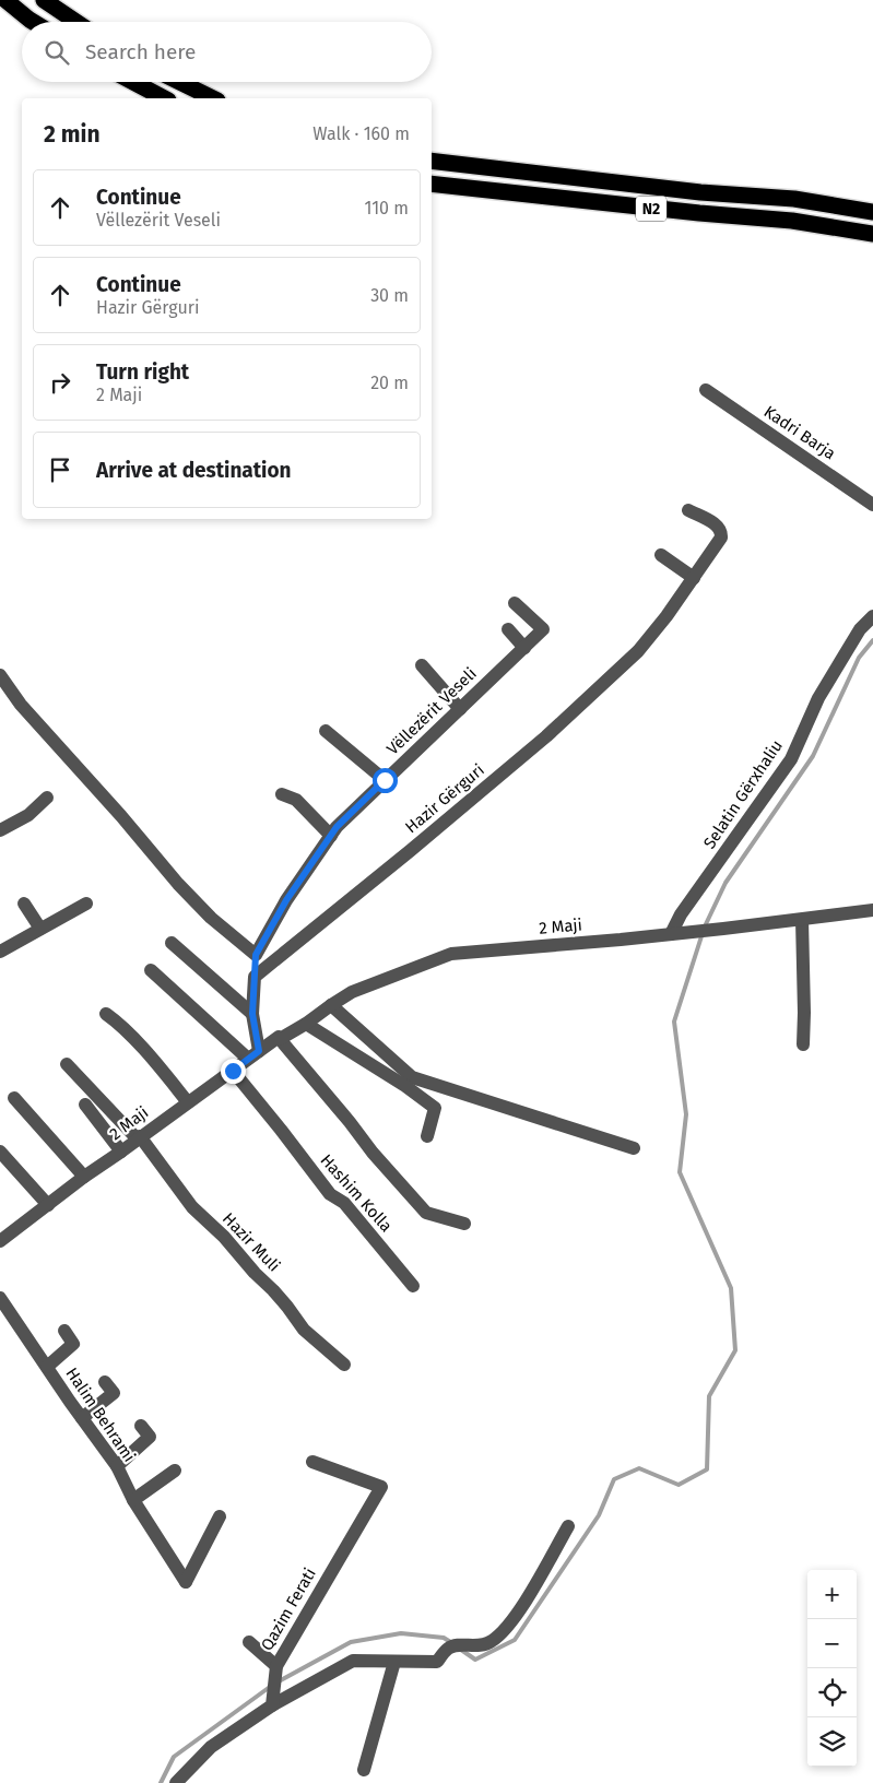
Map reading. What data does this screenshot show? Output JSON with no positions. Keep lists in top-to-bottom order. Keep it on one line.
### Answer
{"streets":{"highway":["N2"],"street":["Kadri Barja","Vëllezërit Veseli","Selatin Gërxhaliu","Hazir Gërguri","2 Maji","Hashim Kolla","Hazir Muli","Halim Behrami","Qazim Ferati"]},"crossings":[["Vëllezërit Veseli","Hazir Gërguri"],["Selatin Gërxhaliu","2 Maji"],["2 Maji","Hashim Kolla"],["2 Maji","Hazir Muli"]],"page":{"search":"Search here","heading":["2 min","Walk · 160 m"],"list":[["Continue","Vëllezërit Veseli","110 m"],["Continue","Hazir Gërguri","30 m"],["Turn right","2 Maji","20 m"],"Arrive at destination"],"map_buttons":["+","−"]}}
